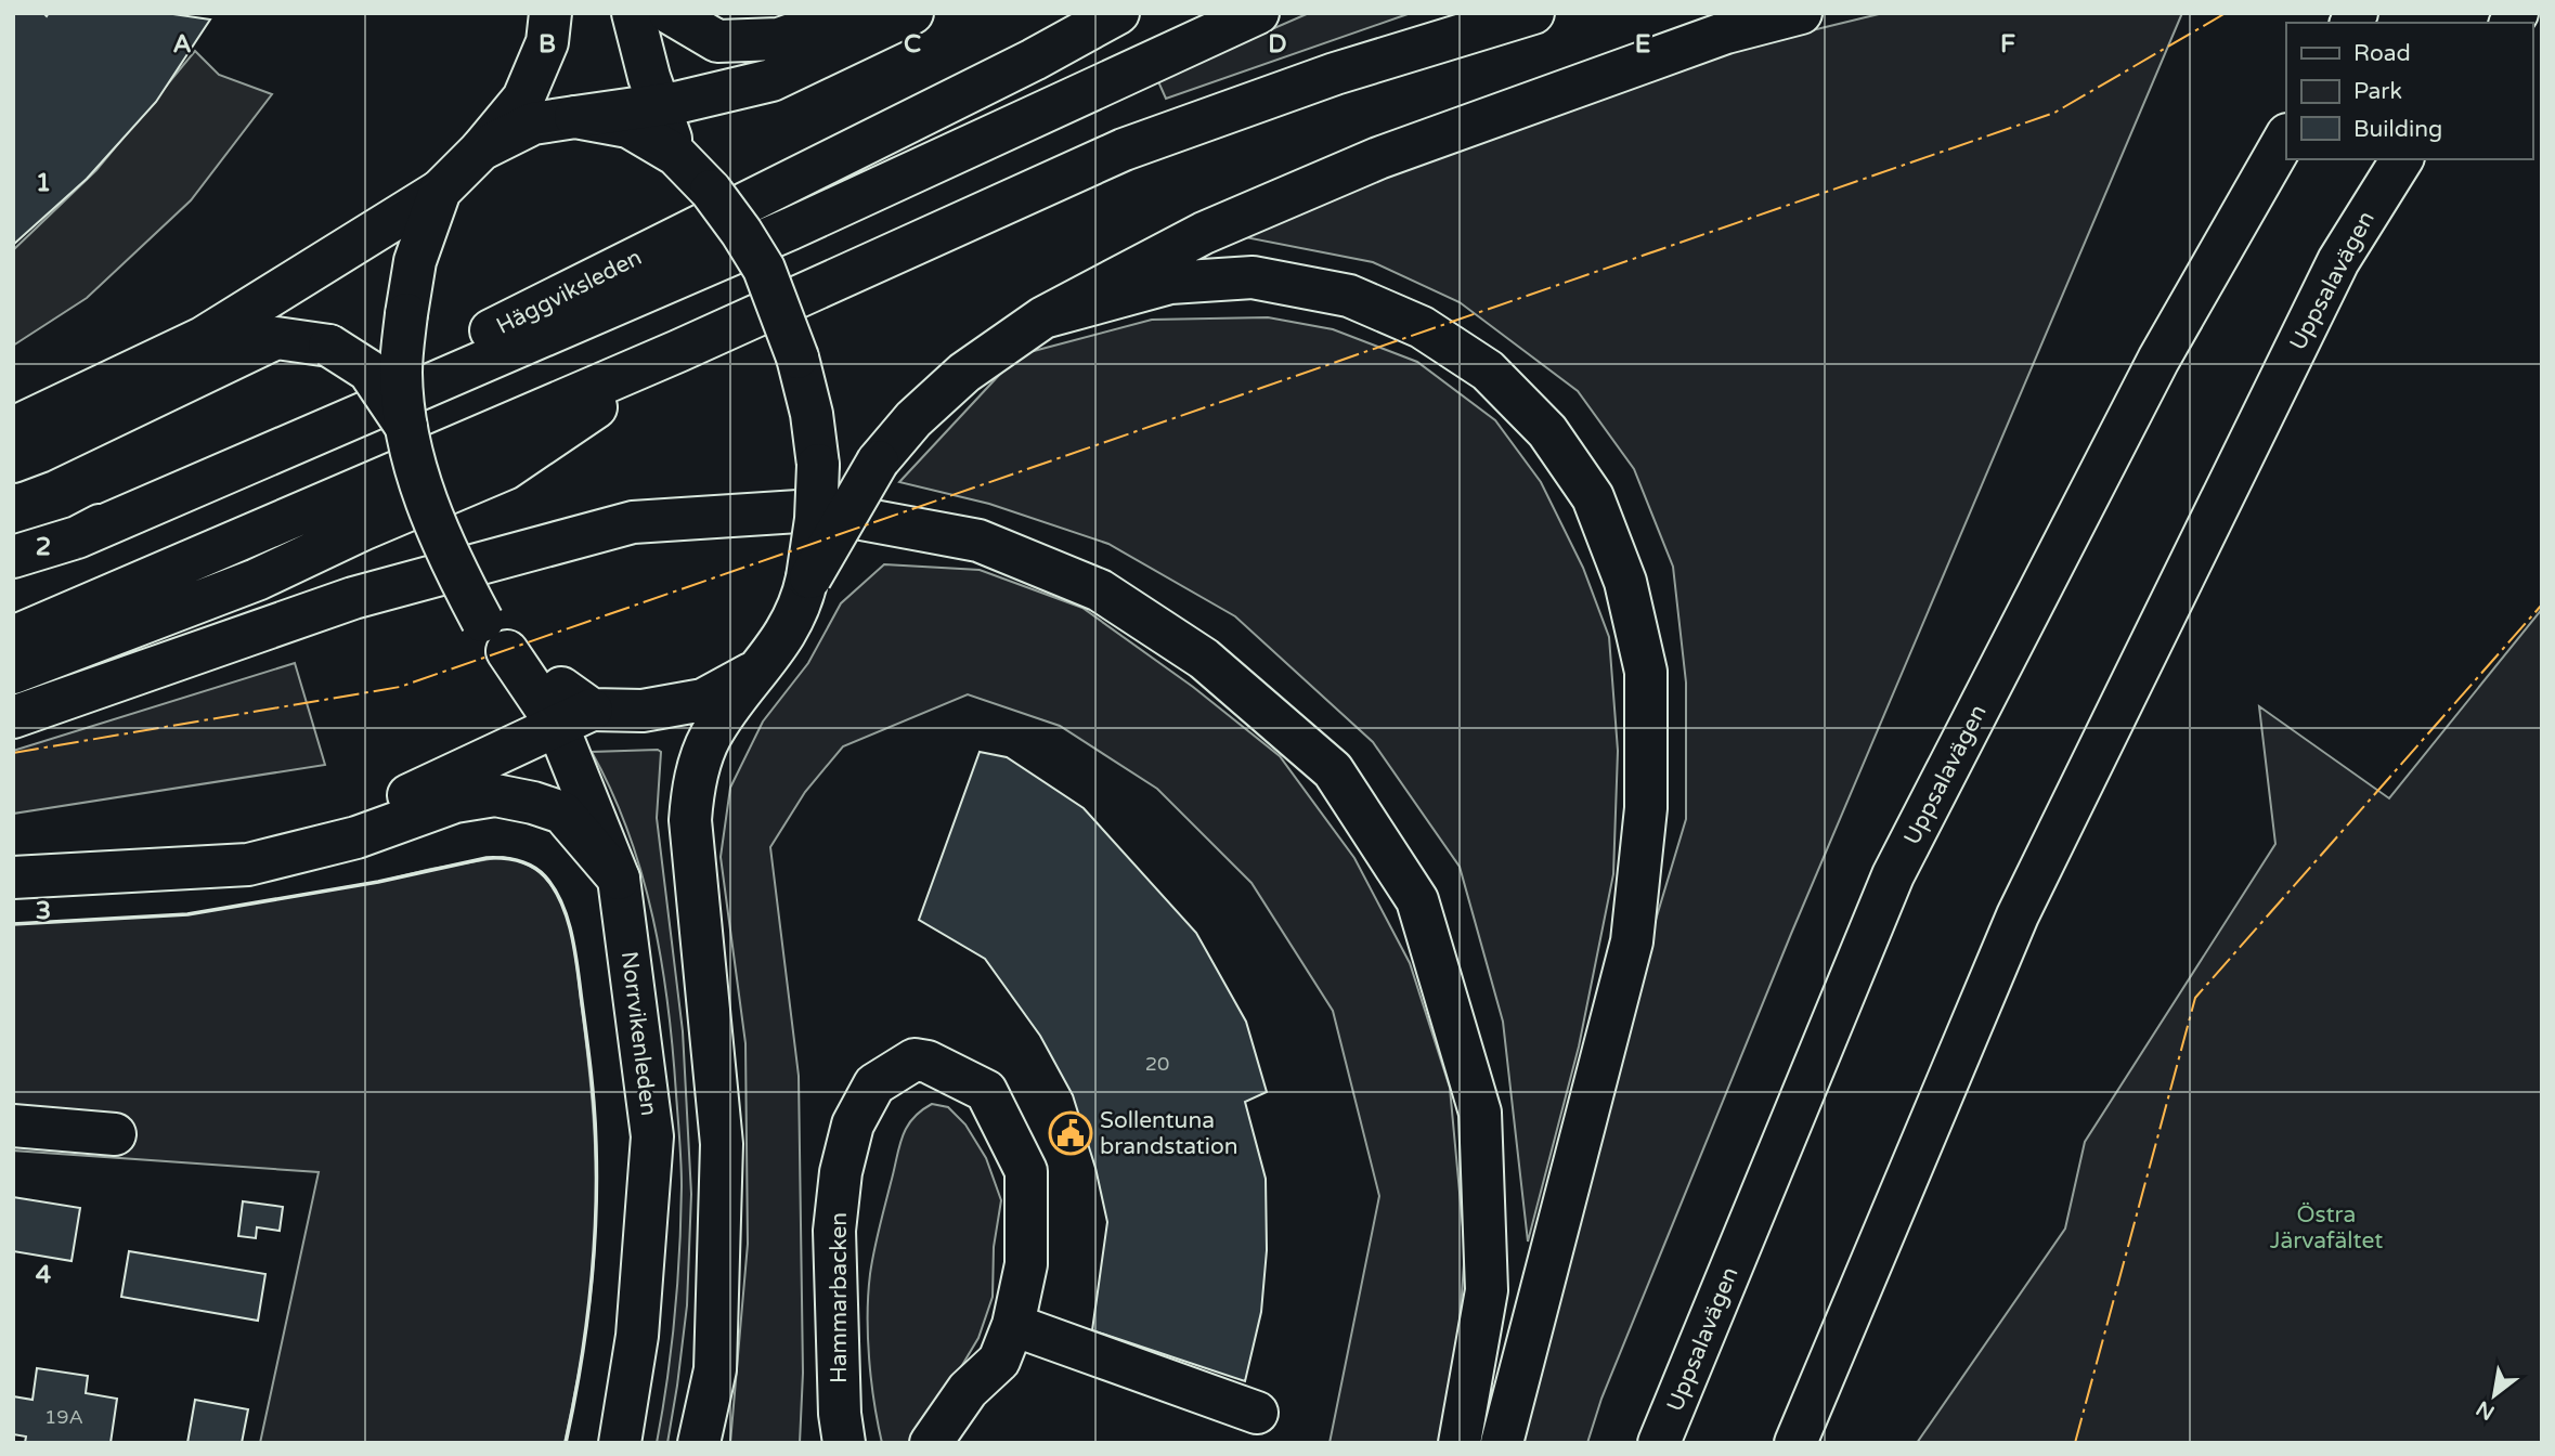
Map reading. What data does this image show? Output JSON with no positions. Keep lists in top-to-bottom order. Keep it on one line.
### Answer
{"streets":{"main road":["Uppsalavägen","Häggviksleden","Norrvikenleden","Hammarbacken"]},"parks":["Östra Järvafältet"],"places":{"public building":["Sollentuna brandstation"]},"house_numbers":["20","19A"],"legend":["Road","Park","Building"],"north":"bottom left","grid":{"columns":["A","B","C","D","E","F"],"rows":["1","2","3","4"]}}
